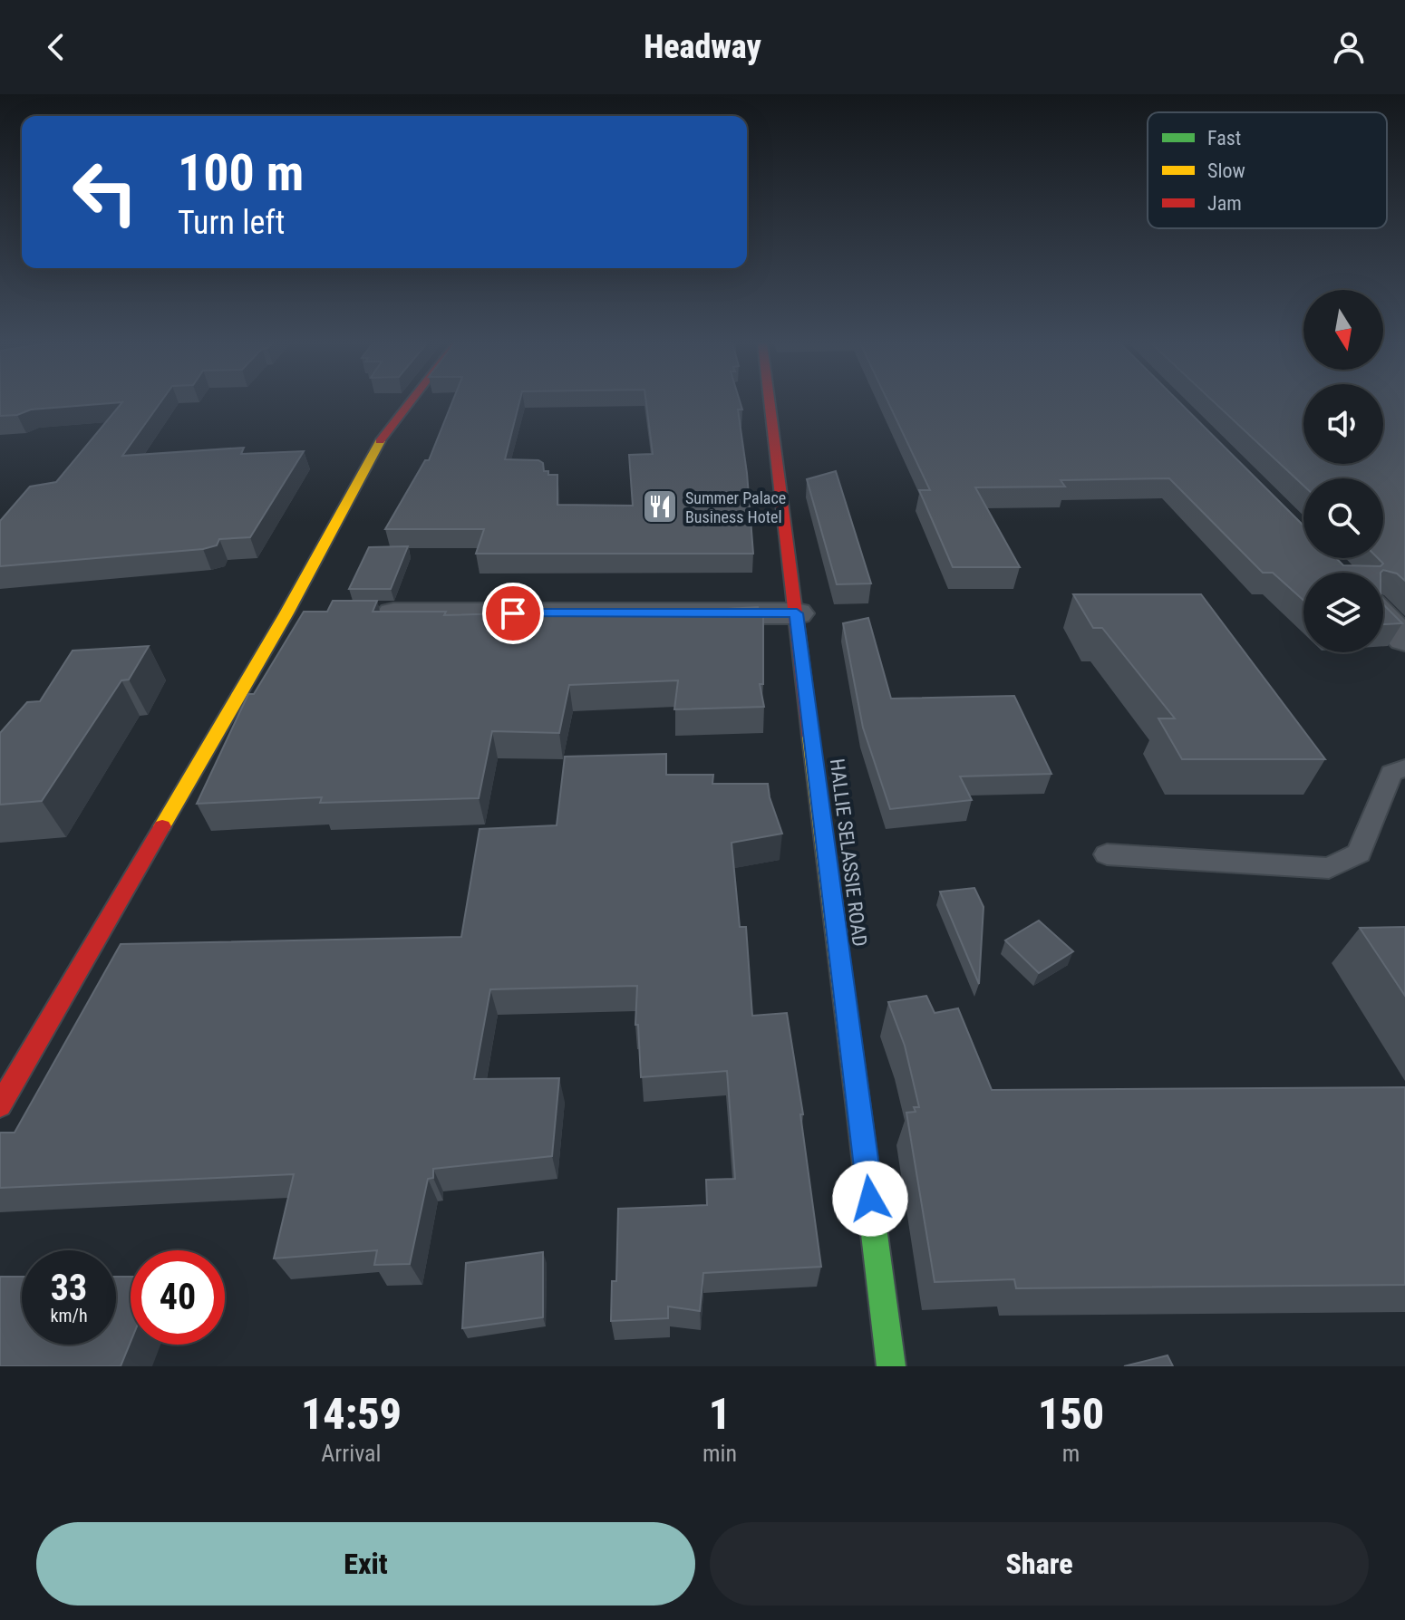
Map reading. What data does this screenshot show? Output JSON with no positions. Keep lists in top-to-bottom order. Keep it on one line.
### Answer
{"streets":{"street":["HALLIE SELASSIE ROAD"]},"places":{"restaurant":["Summer Palace Business Hotel"]},"legend":["Fast","Slow","Jam"],"north":"bottom","page":{"header":"Headway","turn":["100 m","Turn left"],"speed":"33 km/h","limit":"40","eta":["14:59","Arrival","1","min","150","m"],"buttons":["Exit","Share"]}}
